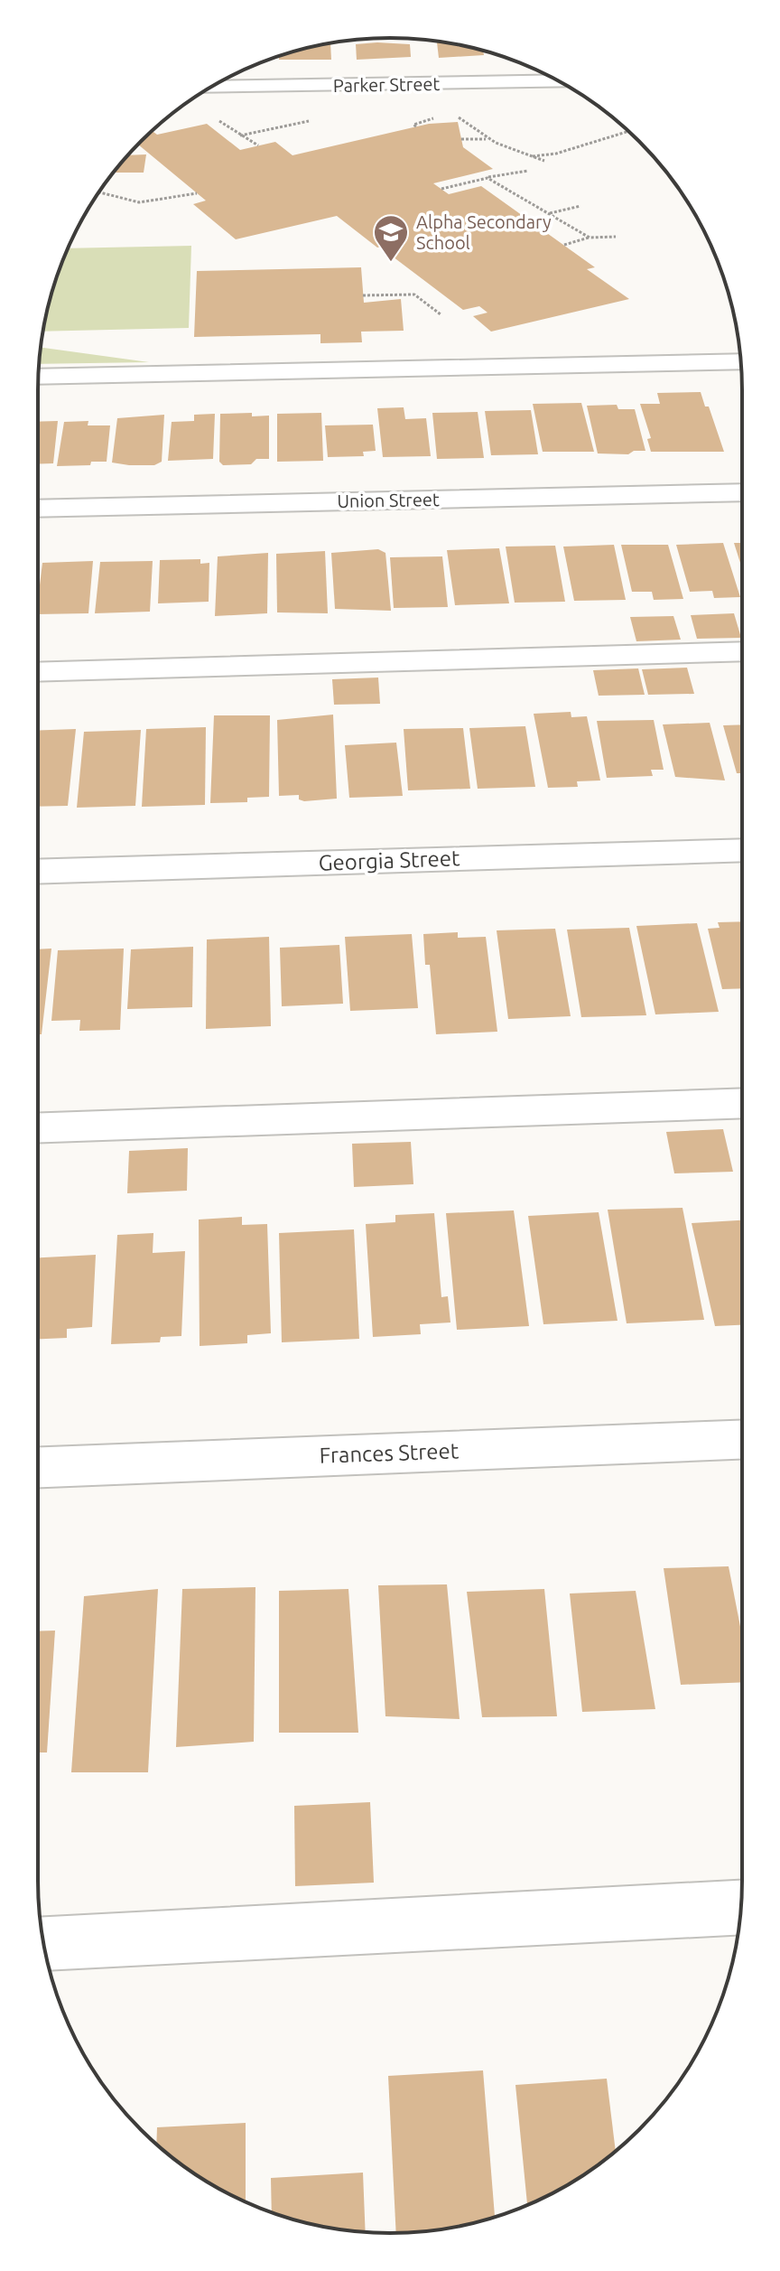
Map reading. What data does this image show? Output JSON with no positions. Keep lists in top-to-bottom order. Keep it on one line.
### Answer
{"streets":{"street":["Parker Street","Union Street","Georgia Street","Frances Street"]},"places":{"school or university":["Alpha Secondary School"]}}
